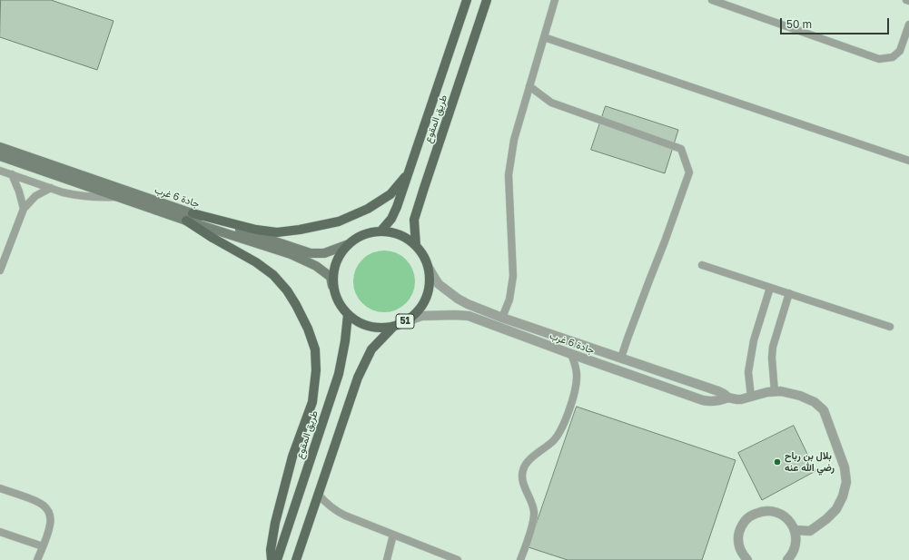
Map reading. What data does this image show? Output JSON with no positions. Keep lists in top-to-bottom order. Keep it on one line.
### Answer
{"streets":{"main road":["طريق المقوع","جادة 6 غرب","51"]},"crossings":[["طريق المقوع","جادة 6 غرب"],["طريق المقوع","51"],["جادة 6 غرب","51"]],"places":["بلال بن رباح رضي الله عنه"],"scale_bar":"50 m"}
